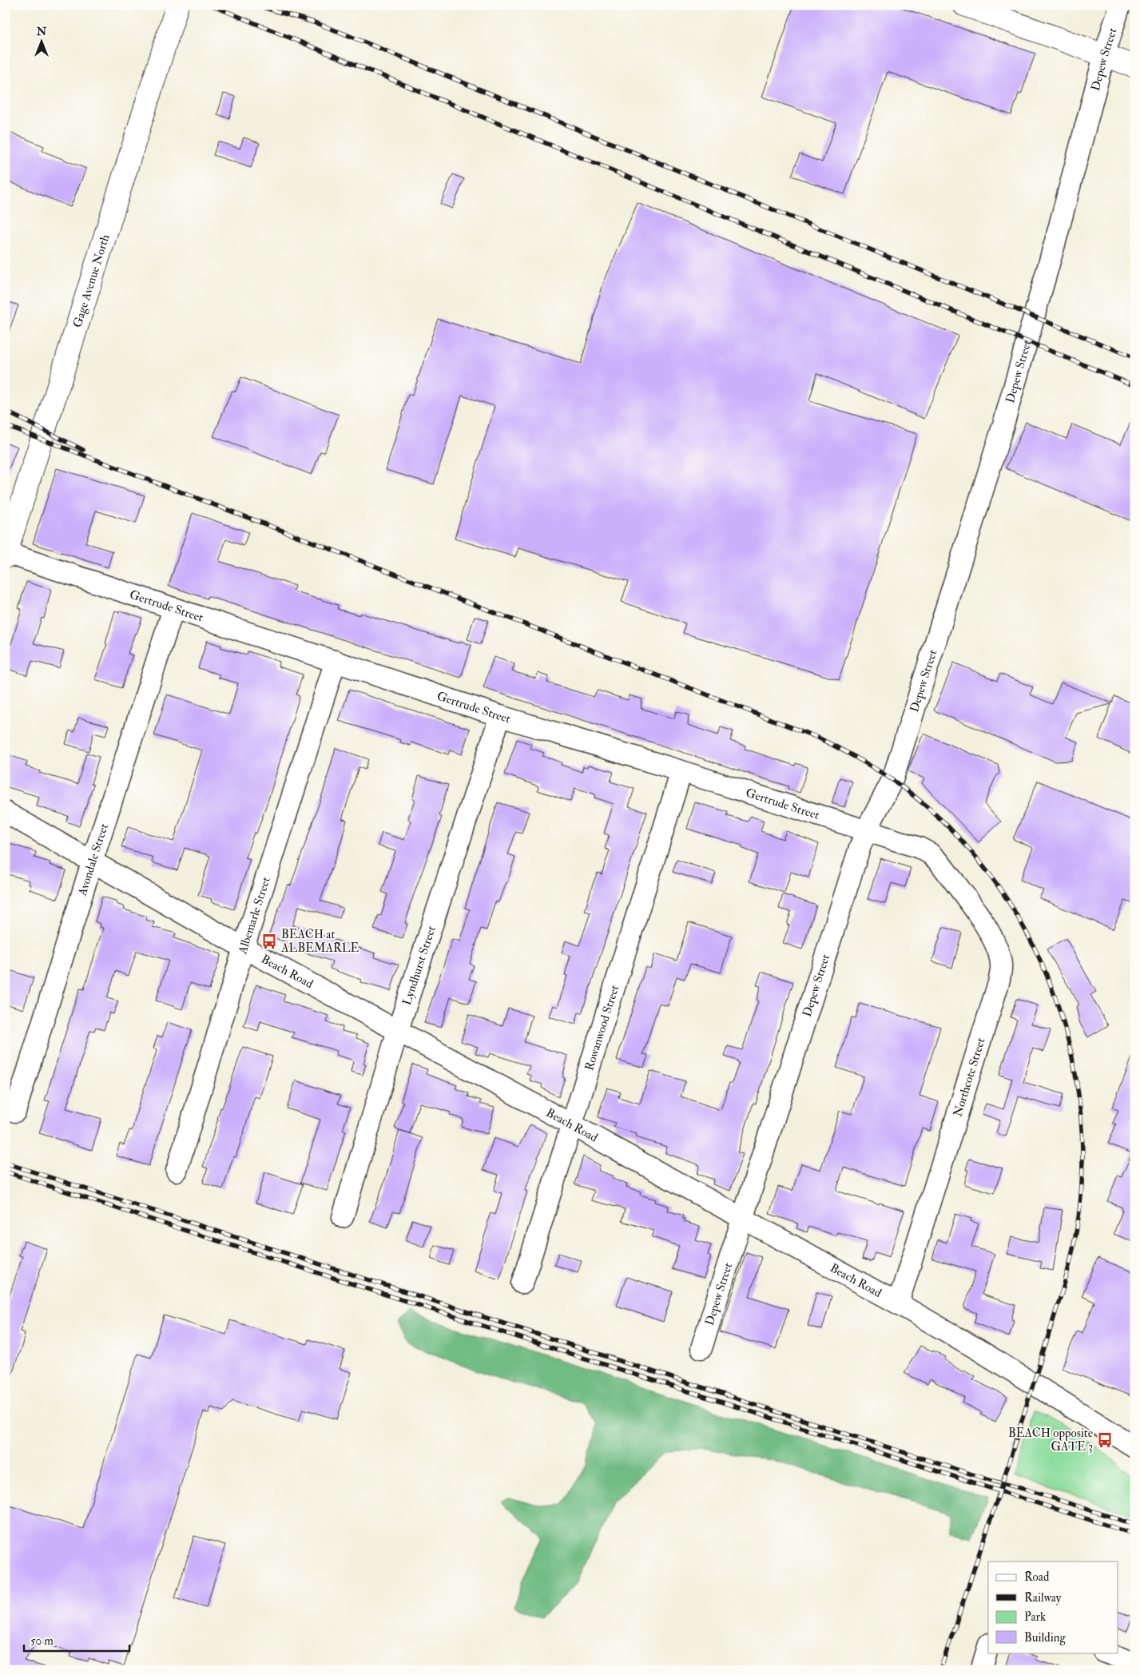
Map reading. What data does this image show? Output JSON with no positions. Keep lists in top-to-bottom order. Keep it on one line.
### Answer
{"streets":{"main road":["Gage Avenue North"],"street":["Depew Street","Gertrude Street","Avondale Street","Albemarle Street","Lyndhurst Street","Beach Road","Rowanwood Street","Northcote Street"]},"crossings":[["Depew Street","Gertrude Street"],["Depew Street","Beach Road"],["Gage Avenue North","Gertrude Street"],["Gertrude Street","Avondale Street"],["Gertrude Street","Albemarle Street"],["Gertrude Street","Lyndhurst Street"],["Gertrude Street","Rowanwood Street"],["Gertrude Street","Northcote Street"],["Avondale Street","Beach Road"],["Albemarle Street","Beach Road"],["Lyndhurst Street","Beach Road"],["Beach Road","Rowanwood Street"],["Beach Road","Northcote Street"]],"places":{"bus stop":["BEACH at ALBEMARLE","BEACH opposite GATE 3"]},"legend":["Road","Railway","Park","Building"],"scale_bar":"50 m","north":"top"}
